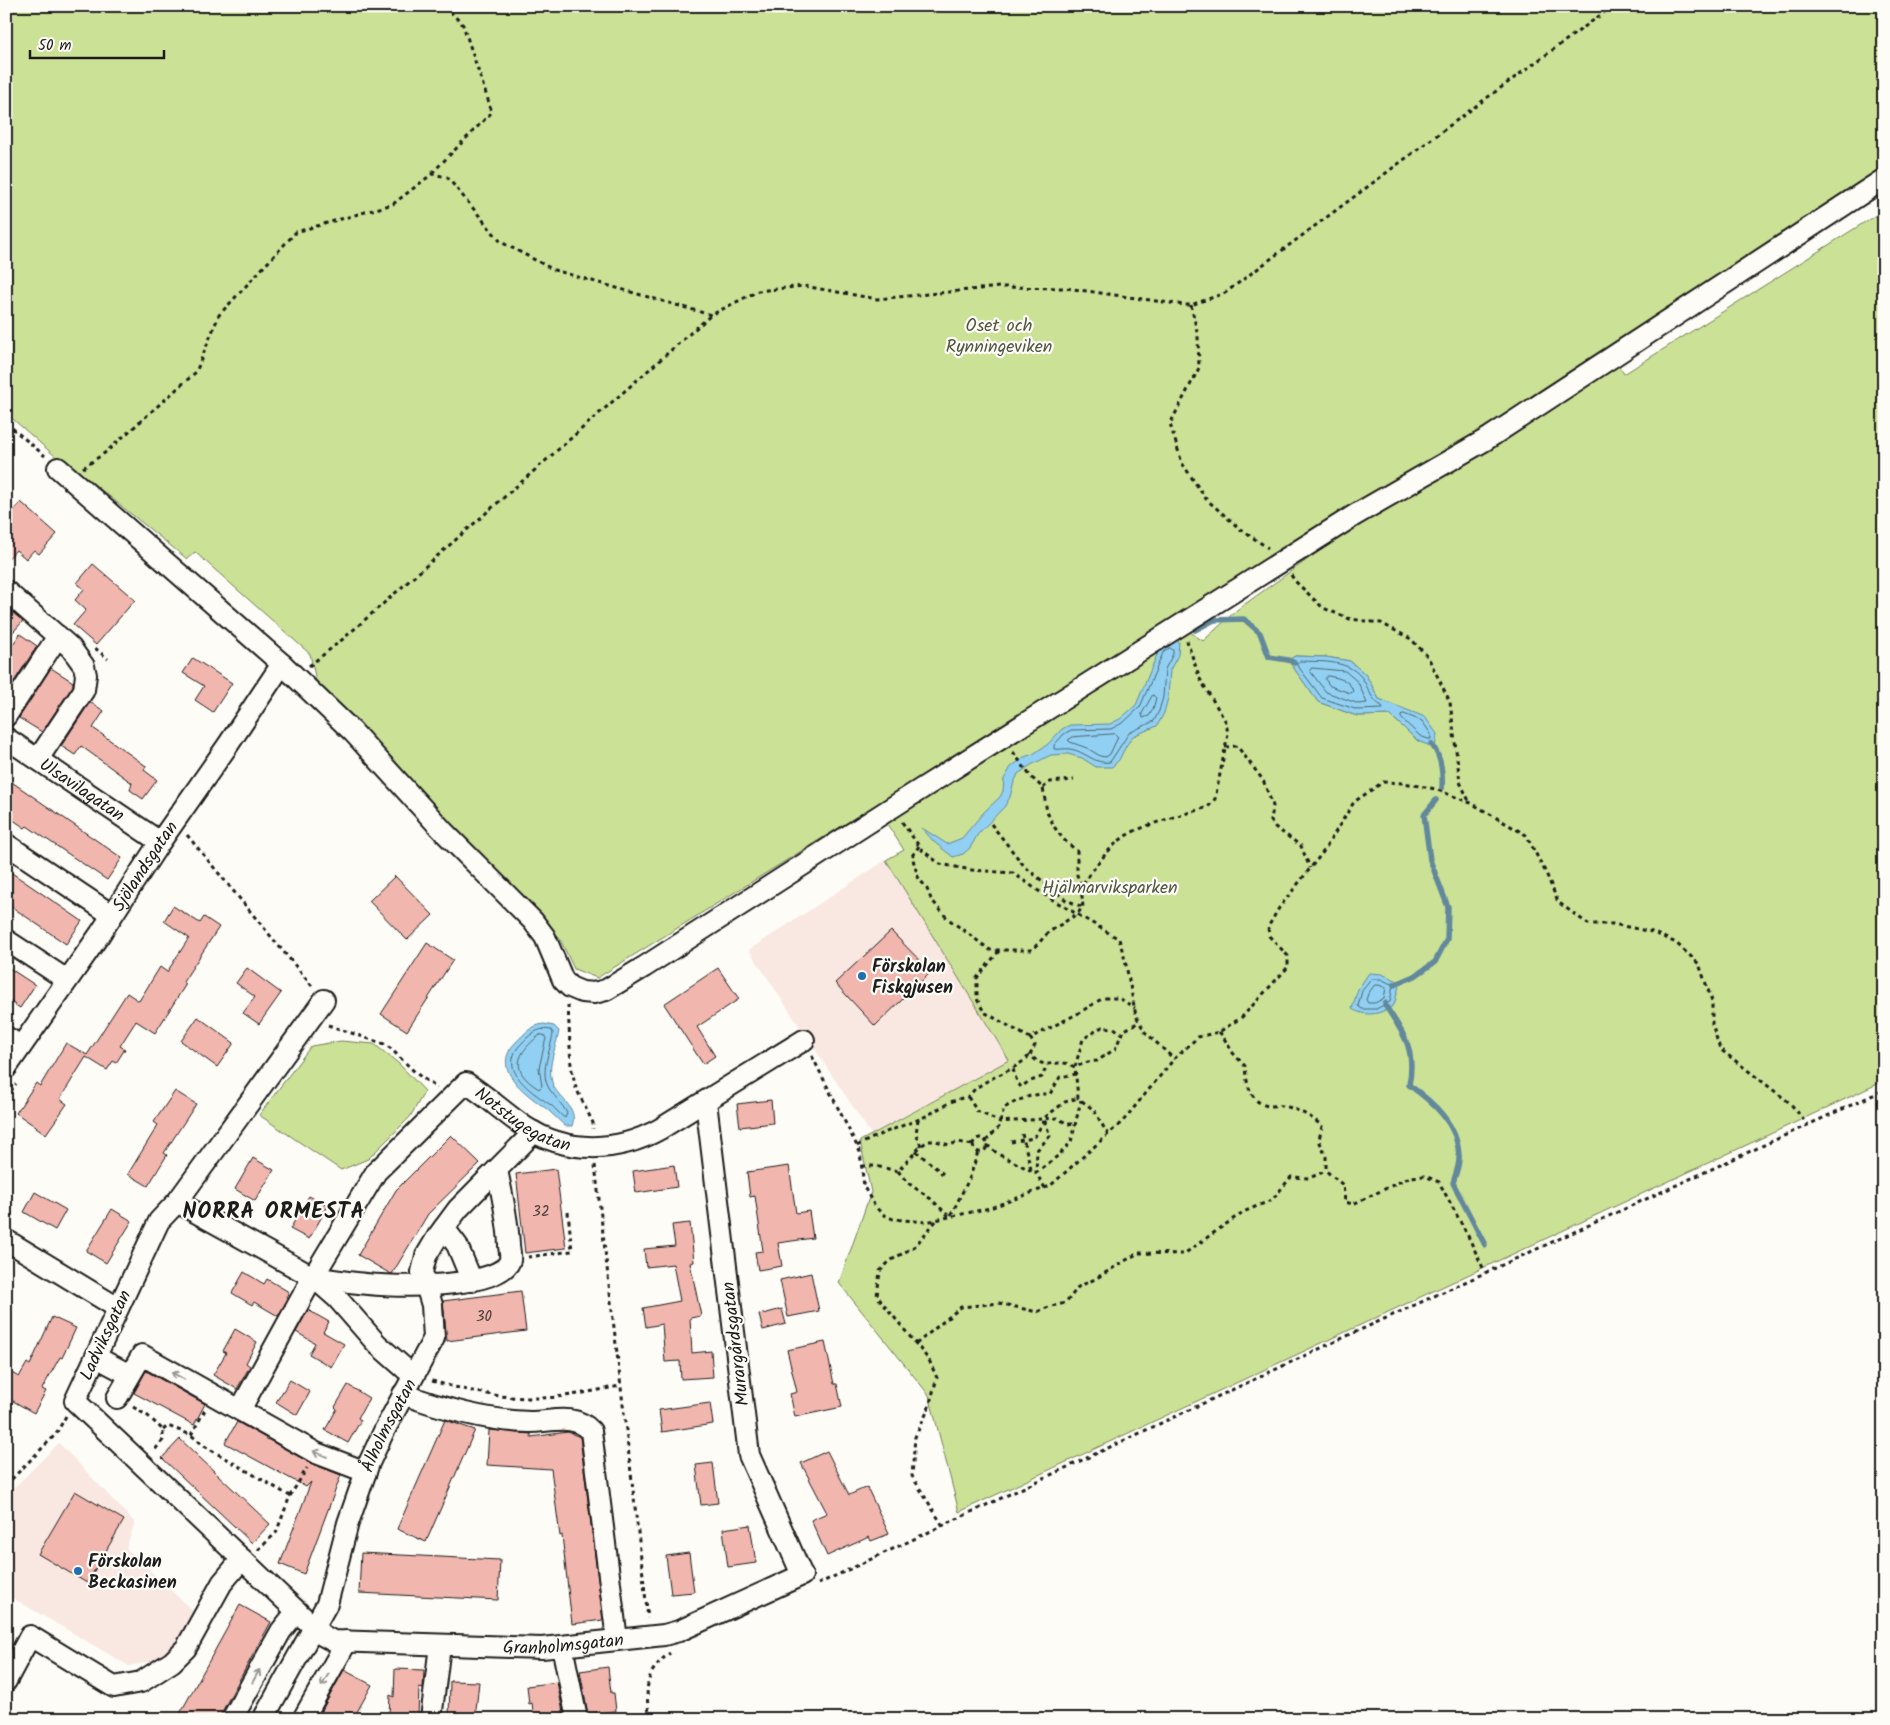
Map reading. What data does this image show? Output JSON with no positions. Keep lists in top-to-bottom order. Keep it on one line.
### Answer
{"streets":{"street":["Ulsavilagatan","Sjölandsgatan","Notstugegatan","Ladviksgatan","Murargårdsgatan","Ålholmsgatan","Granholmsgatan"]},"crossings":[["Ulsavilagatan","Sjölandsgatan"],["Notstugegatan","Murargårdsgatan"],["Notstugegatan","Ålholmsgatan"],["Ladviksgatan","Ålholmsgatan"],["Ladviksgatan","Granholmsgatan"],["Murargårdsgatan","Granholmsgatan"],["Ålholmsgatan","Granholmsgatan"]],"districts":["NORRA ORMESTA"],"parks":["Oset och Rynningeviken","Hjälmarviksparken"],"places":["Förskolan Fiskgjusen","Förskolan Beckasinen"],"house_numbers":["32","30"],"scale_bar":"50 m"}
